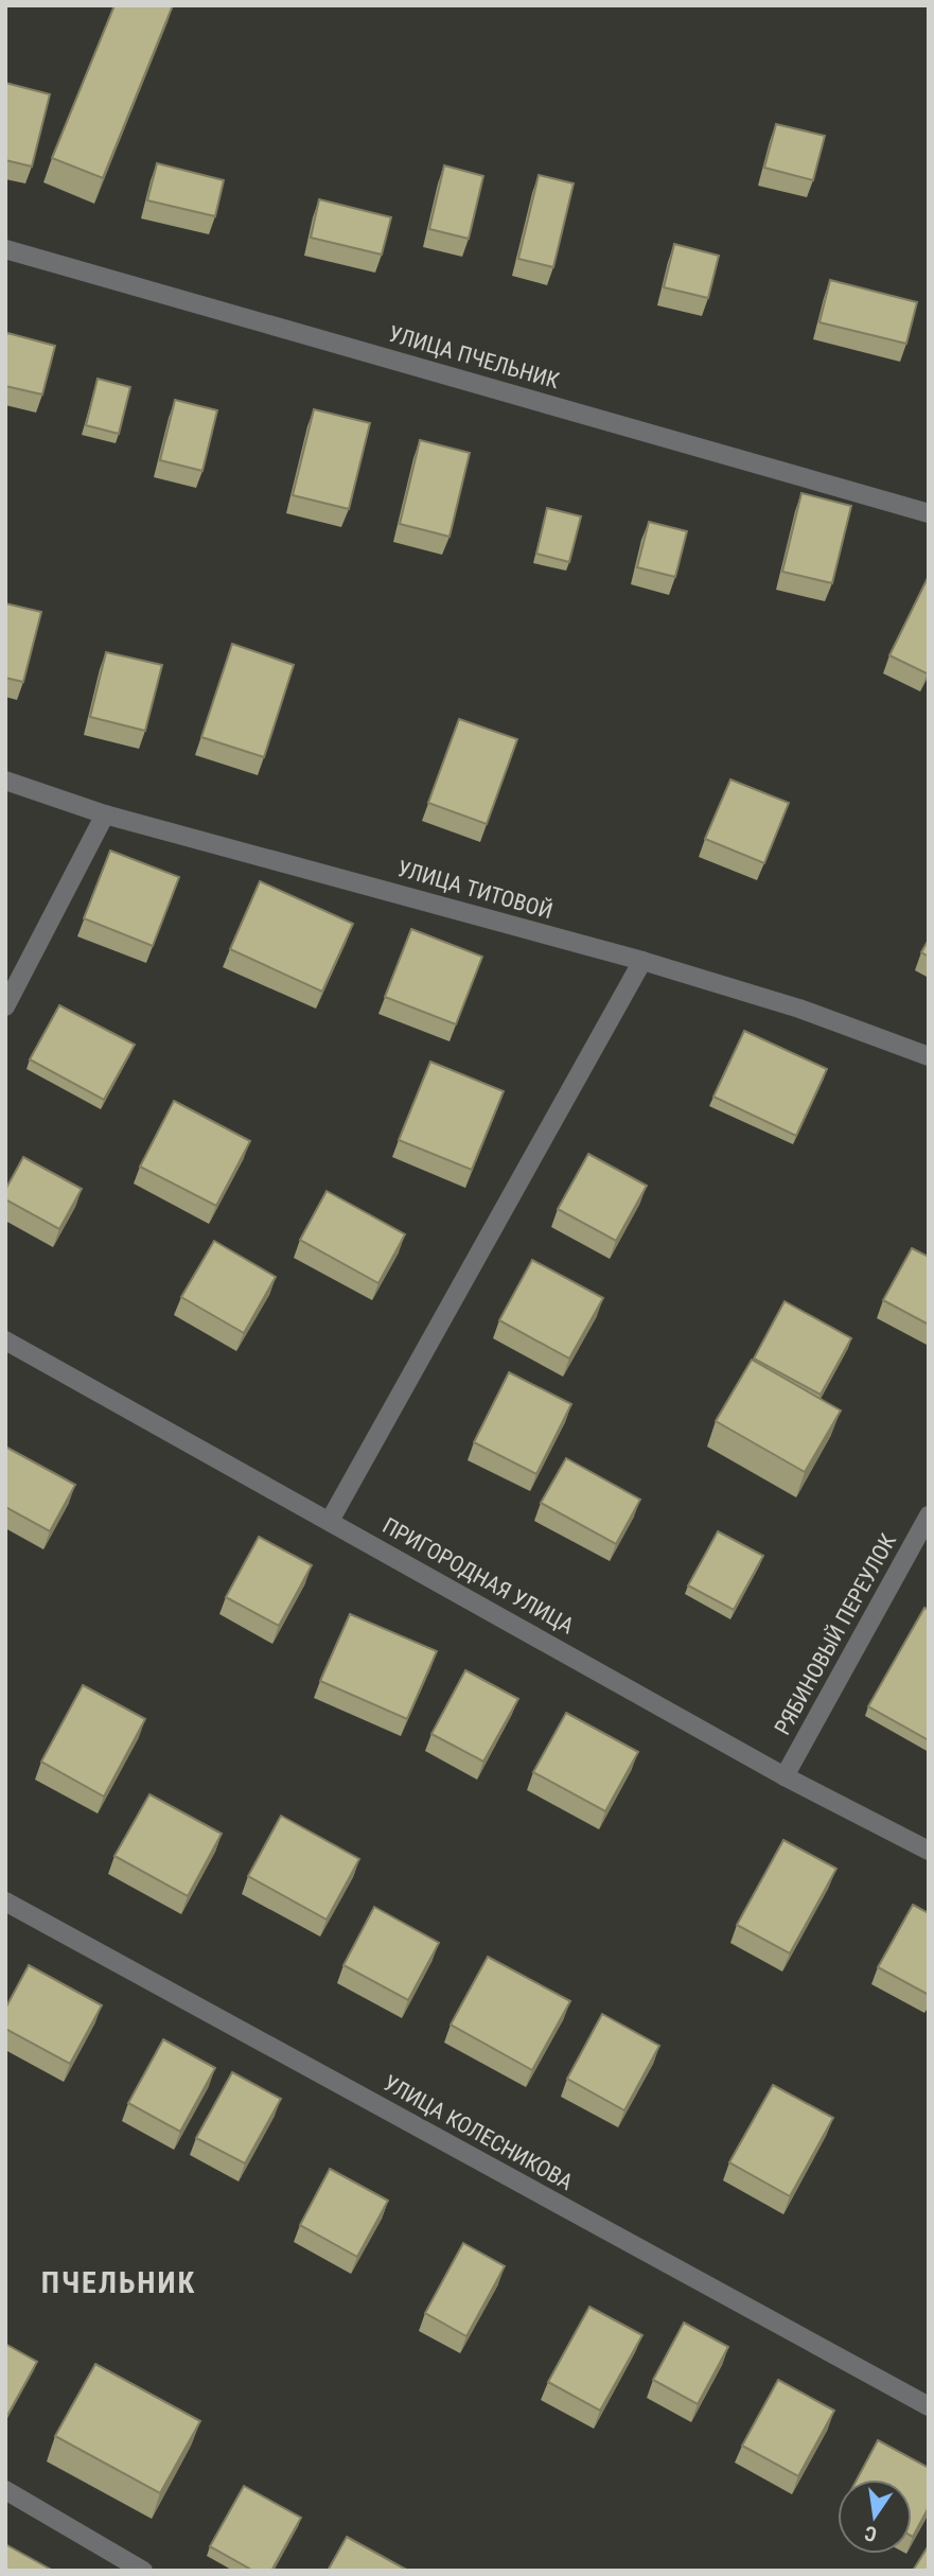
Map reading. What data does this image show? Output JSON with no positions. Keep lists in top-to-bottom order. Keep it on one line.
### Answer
{"streets":{"street":["УЛИЦА ПЧЕЛЬНИК","УЛИЦА ТИТОВОЙ","ПРИГОРОДНАЯ УЛИЦА","РЯБИНОВЫЙ ПЕРЕУЛОК","УЛИЦА КОЛЕСНИКОВА"]},"crossings":[["ПРИГОРОДНАЯ УЛИЦА","РЯБИНОВЫЙ ПЕРЕУЛОК"]],"districts":["ПЧЕЛЬНИК"],"north":"bottom"}
